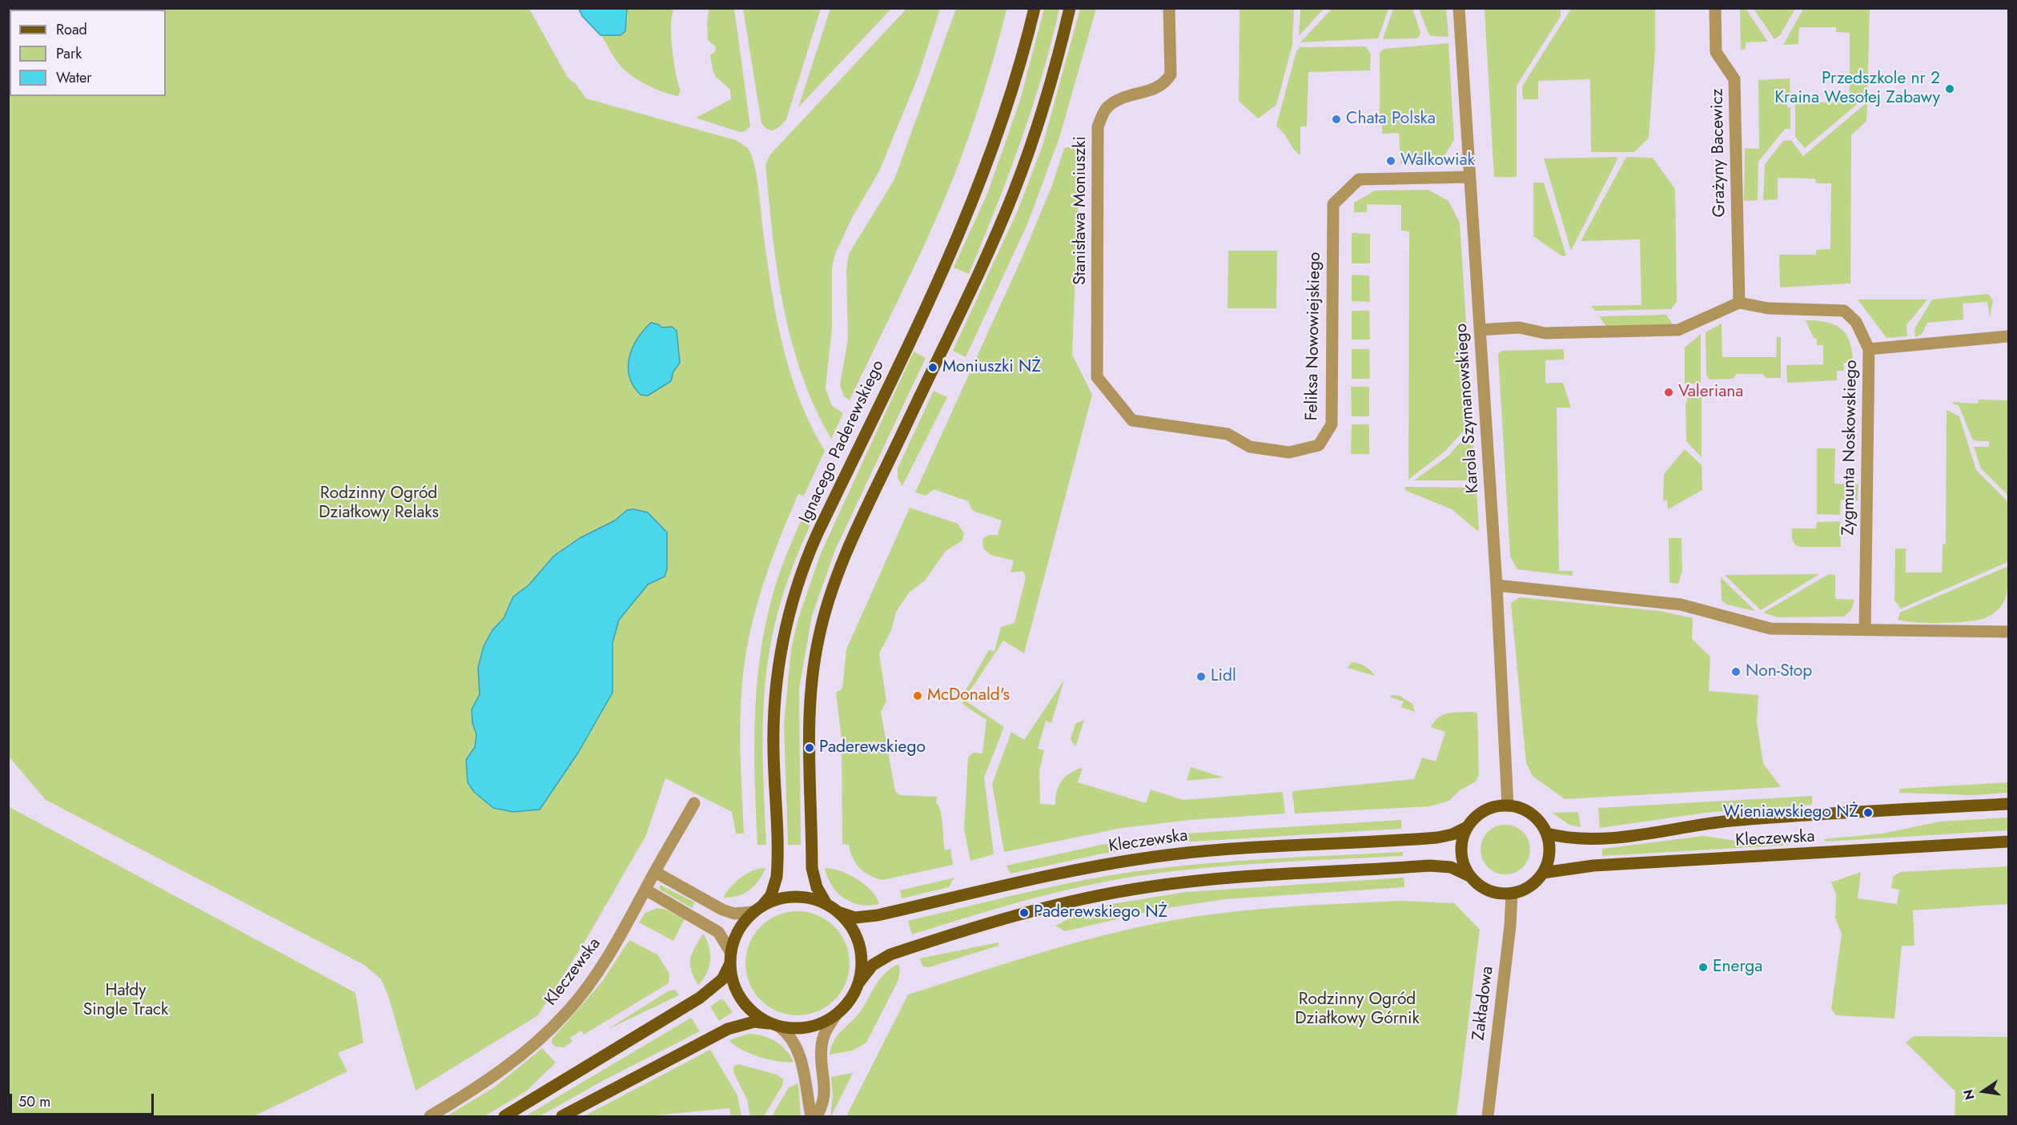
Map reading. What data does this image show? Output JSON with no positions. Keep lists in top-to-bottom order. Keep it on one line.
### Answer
{"streets":{"main road":["Ignacego Paderewskiego","Kleczewska"],"street":["Grażyny Bacewicz","Stanisława Moniuszki","Feliksa Nowowiejskiego","Karola Szymanowskiego","Zygmunta Noskowskiego","Zakładowa"]},"crossings":[["Stanisława Moniuszki","Feliksa Nowowiejskiego"],["Feliksa Nowowiejskiego","Karola Szymanowskiego"],["Karola Szymanowskiego","Kleczewska"],["Karola Szymanowskiego","Zakładowa"],["Ignacego Paderewskiego","Kleczewska"],["Kleczewska","Zakładowa"]],"parks":["Rodzinny Ogród Działkowy Relaks","Hałdy Single Track","Rodzinny Ogród Działkowy Górnik"],"places":["Przedszkole nr 2 Kraina Wesołej Zabawy","Chata Polska","Walkowiak","Moniuszki NŻ","Valeriana","Non-Stop","Lidl","McDonald's","Paderewskiego","Wieniawskiego NŻ","Paderewskiego NŻ","Energa"],"legend":["Road","Park","Water"],"scale_bar":"50 m","north":"left"}
